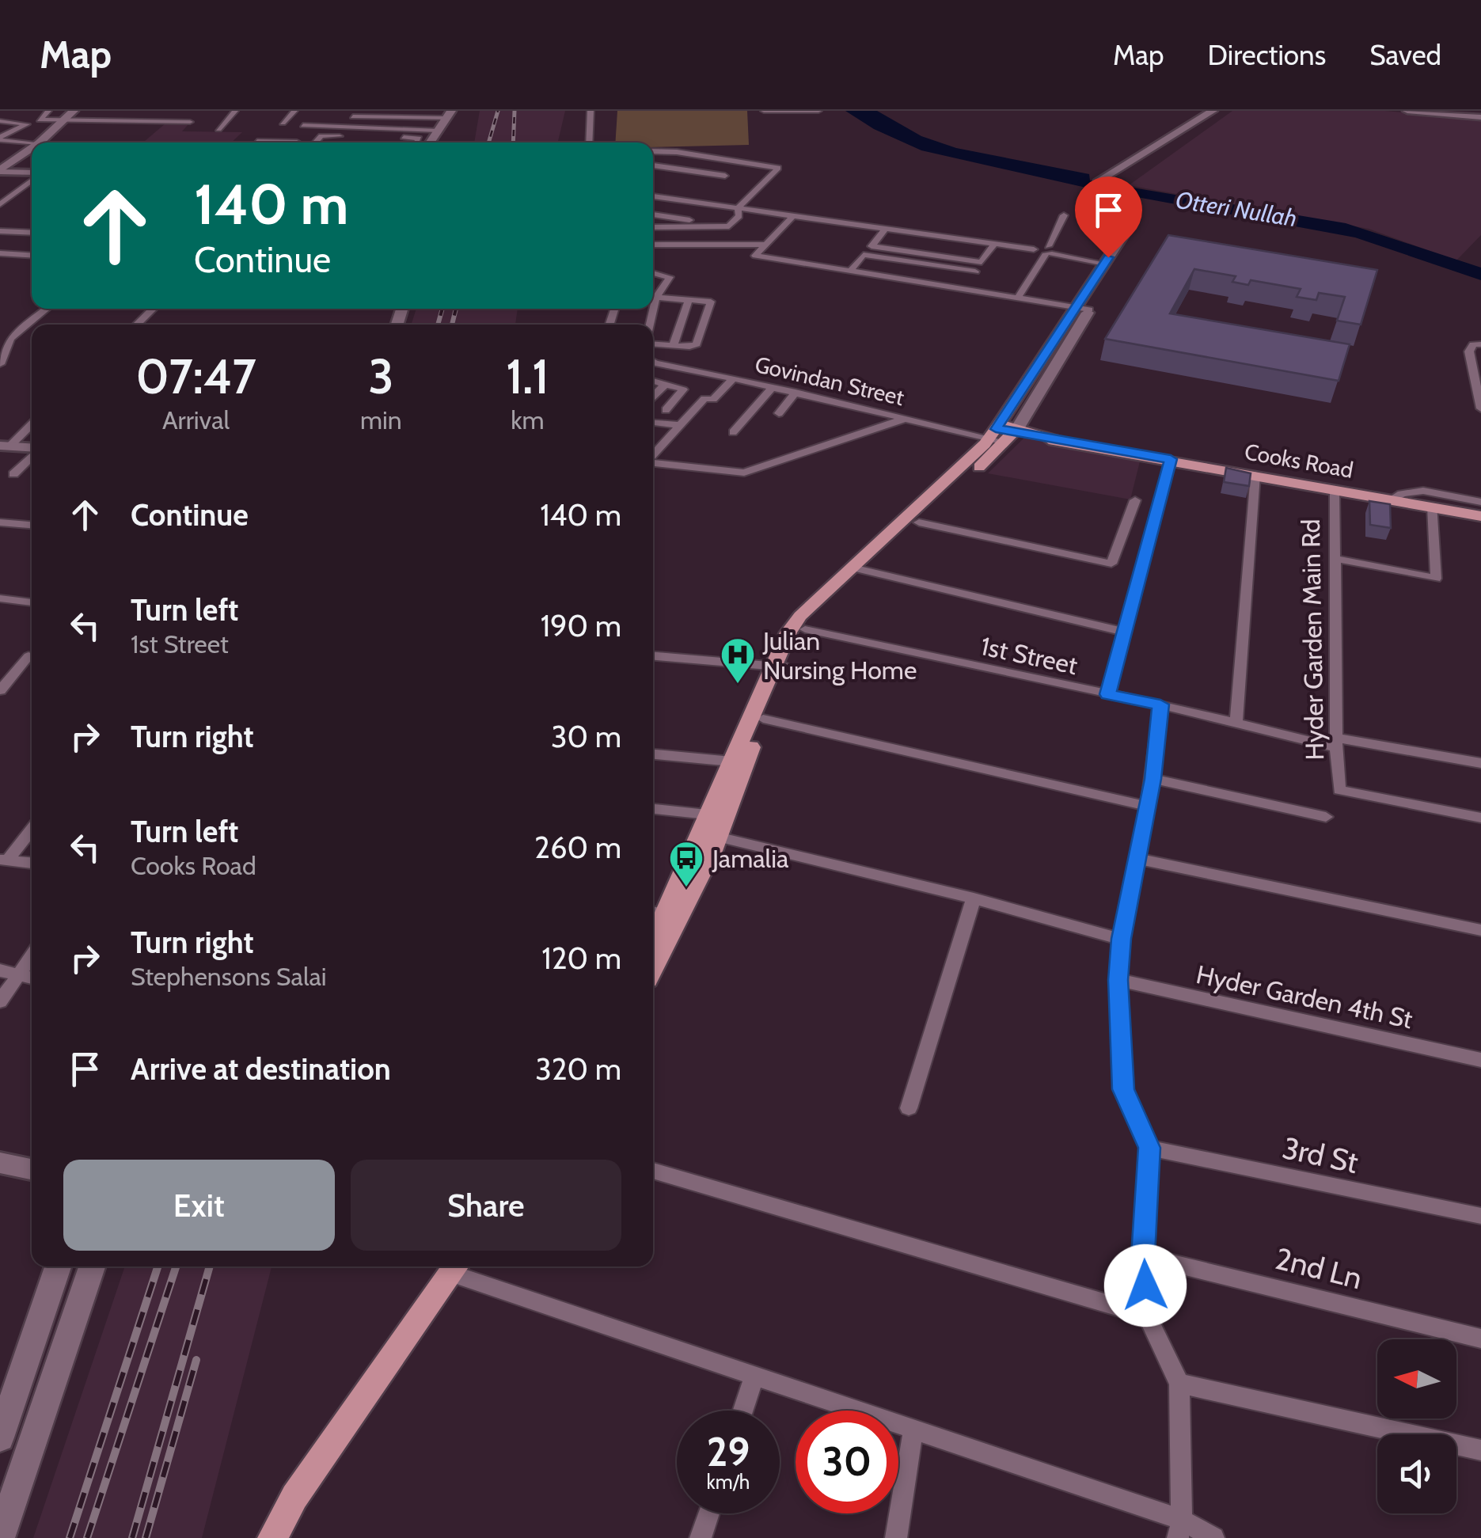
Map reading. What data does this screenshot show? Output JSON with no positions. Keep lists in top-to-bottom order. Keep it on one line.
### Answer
{"streets":{"main road":["Cooks Road"],"street":["Govindan Street","Hyder Garden Main Rd","1st Street","Hyder Garden 4th St","3rd St","2nd Ln"]},"crossings":[["Govindan Street","Cooks Road"],["Cooks Road","Hyder Garden Main Rd"],["Hyder Garden Main Rd","1st Street"]],"water":["Otteri Nullah"],"places":{"hospital":["Julian Nursing Home"],"bus stop":["Jamalia"]},"north":"left","page":{"header":"Map","nav":["Map","Directions","Saved"],"turn":["140 m","Continue"],"eta":["07:47","Arrival","3","min","1.1","km"],"list":[{"name":"Continue","value":"140 m"},{"name":"Turn left","note":"1st Street","value":"190 m"},{"name":"Turn right","value":"30 m"},{"name":"Turn left","note":"Cooks Road","value":"260 m"},{"name":"Turn right","note":"Stephensons Salai","value":"120 m"},{"name":"Arrive at destination","value":"320 m"}],"buttons":["Exit","Share"],"speed":"29 km/h","limit":"30"}}
